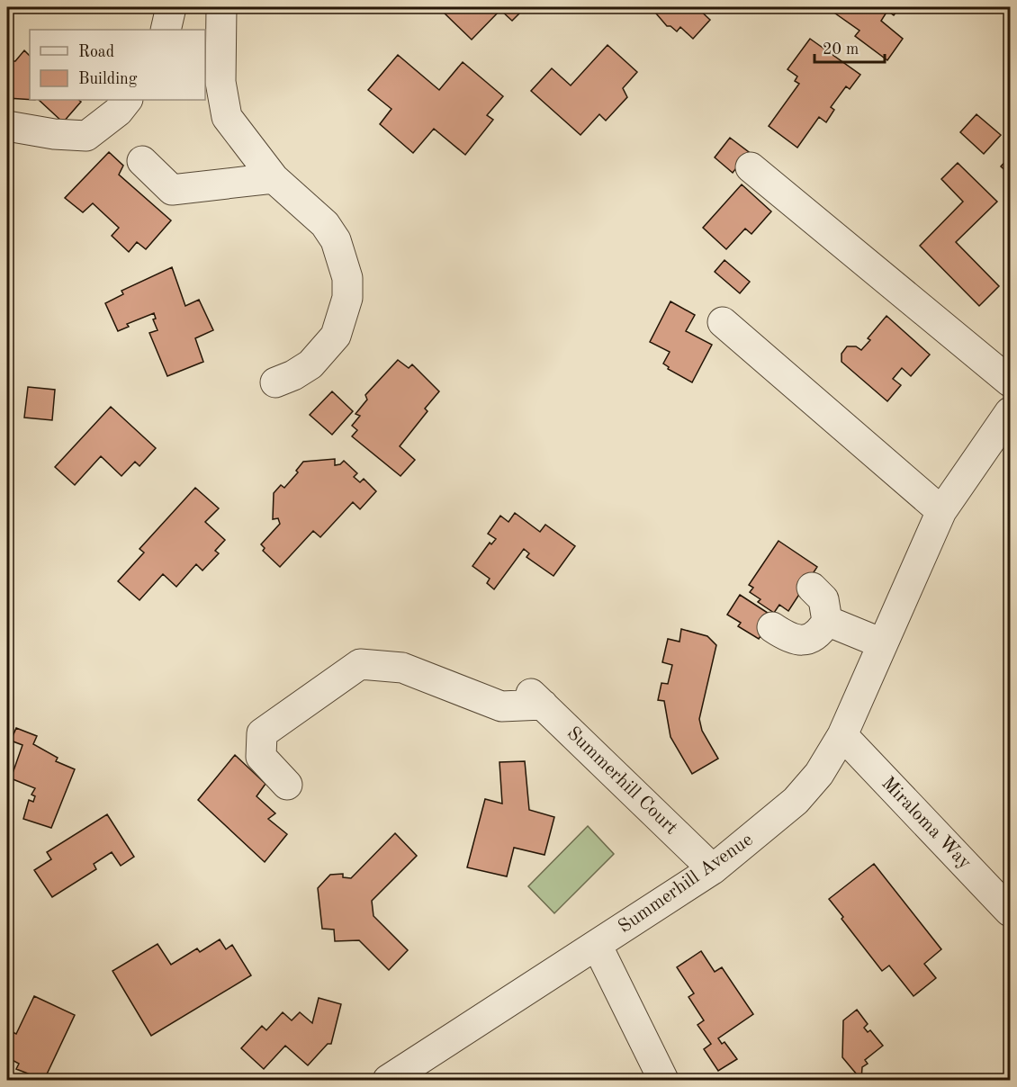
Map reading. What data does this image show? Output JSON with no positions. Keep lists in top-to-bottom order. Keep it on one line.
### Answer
{"streets":{"street":["Summerhill Court","Miraloma Way","Summerhill Avenue"]},"crossings":[["Summerhill Court","Summerhill Avenue"],["Miraloma Way","Summerhill Avenue"]],"legend":["Road","Building"],"scale_bar":"20 m"}
